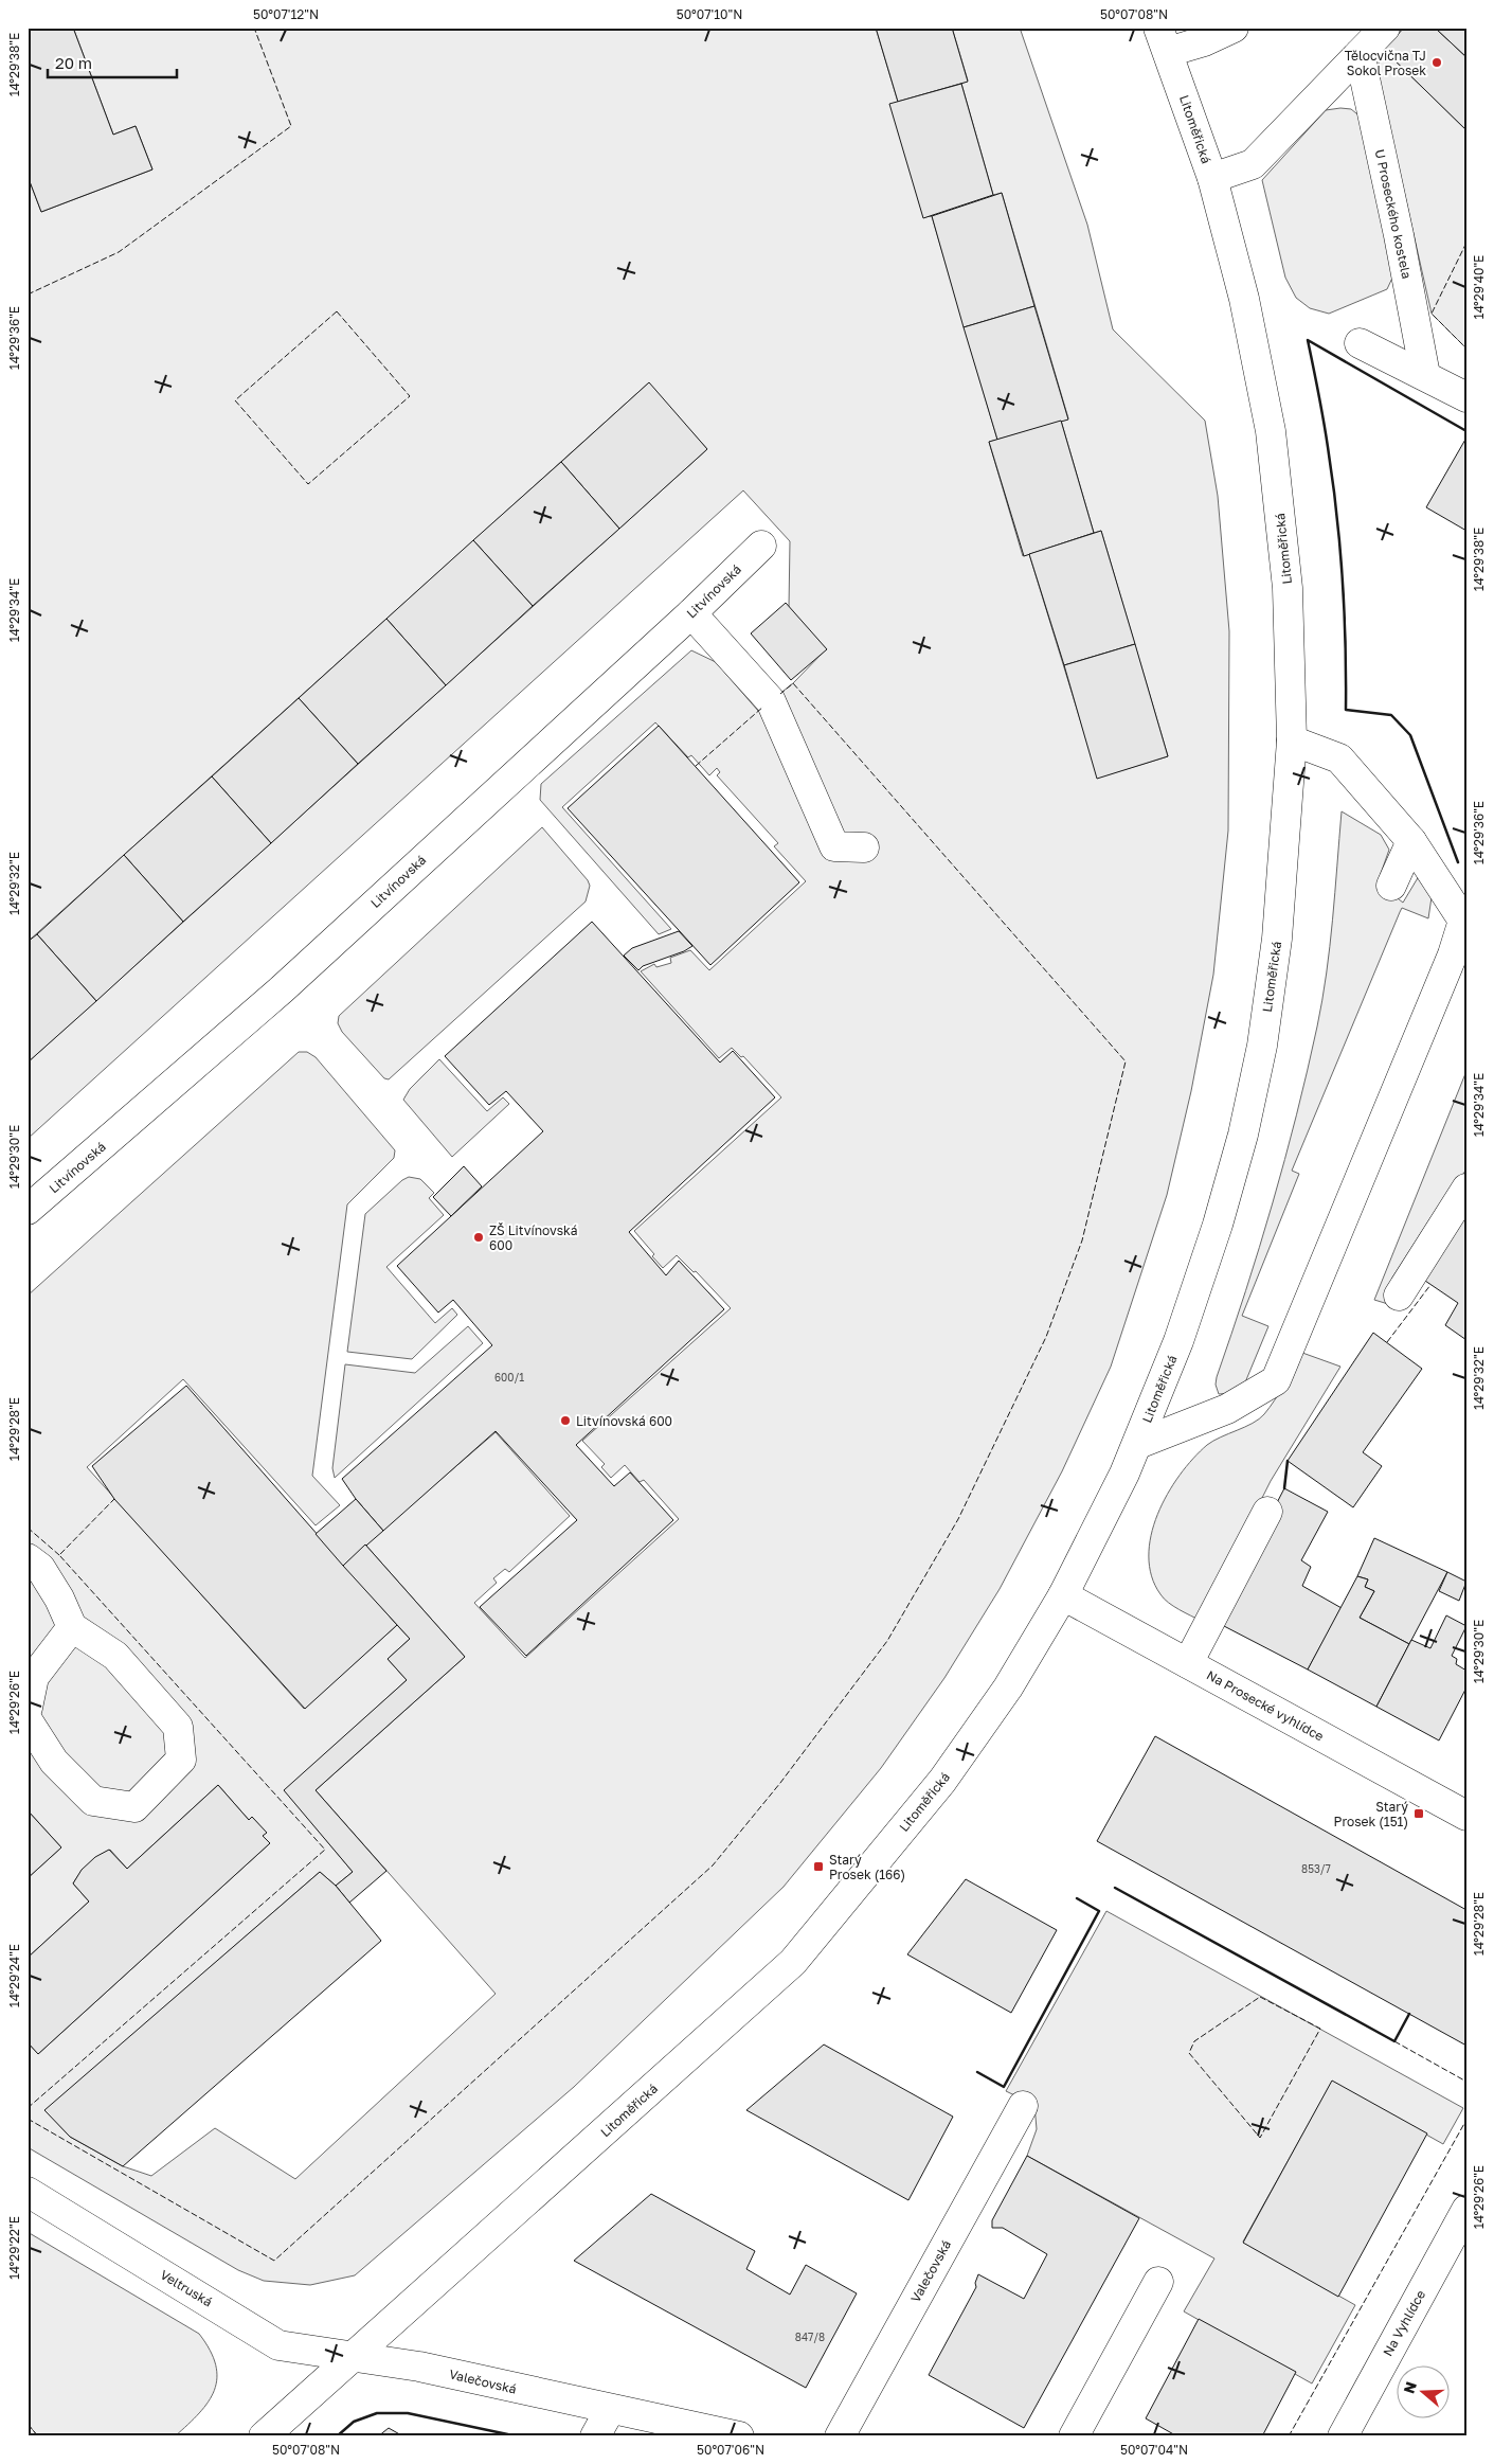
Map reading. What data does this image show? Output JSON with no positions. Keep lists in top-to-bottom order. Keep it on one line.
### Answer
{"streets":{"street":["Litoměřická","U Proseckého kostela","Litvínovská","Na Prosecké vyhlídce","Valečovská","Veltruská","Na Vyhlídce"]},"crossings":[["Litoměřická","Na Prosecké vyhlídce"],["Litoměřická","Valečovská"],["Litoměřická","Veltruská"],["Valečovská","Veltruská"]],"places":{"other":["Tělocvična TJ Sokol Prosek","ZŠ Litvínovská 600","Litvínovská 600"],"transit":["Starý Prosek (151)","Starý Prosek (166)"]},"house_numbers":["600/1","853/7","847/8"],"scale_bar":"20 m","north":"left","coordinates":["50°07'12\"N","50°07'10\"N","50°07'08\"N","14°29'38\"E","14°29'40\"E","14°29'36\"E","14°29'34\"E","14°29'32\"E","14°29'30\"E","14°29'28\"E","14°29'26\"E","14°29'24\"E","14°29'22\"E","50°07'06\"N","50°07'04\"N"]}
